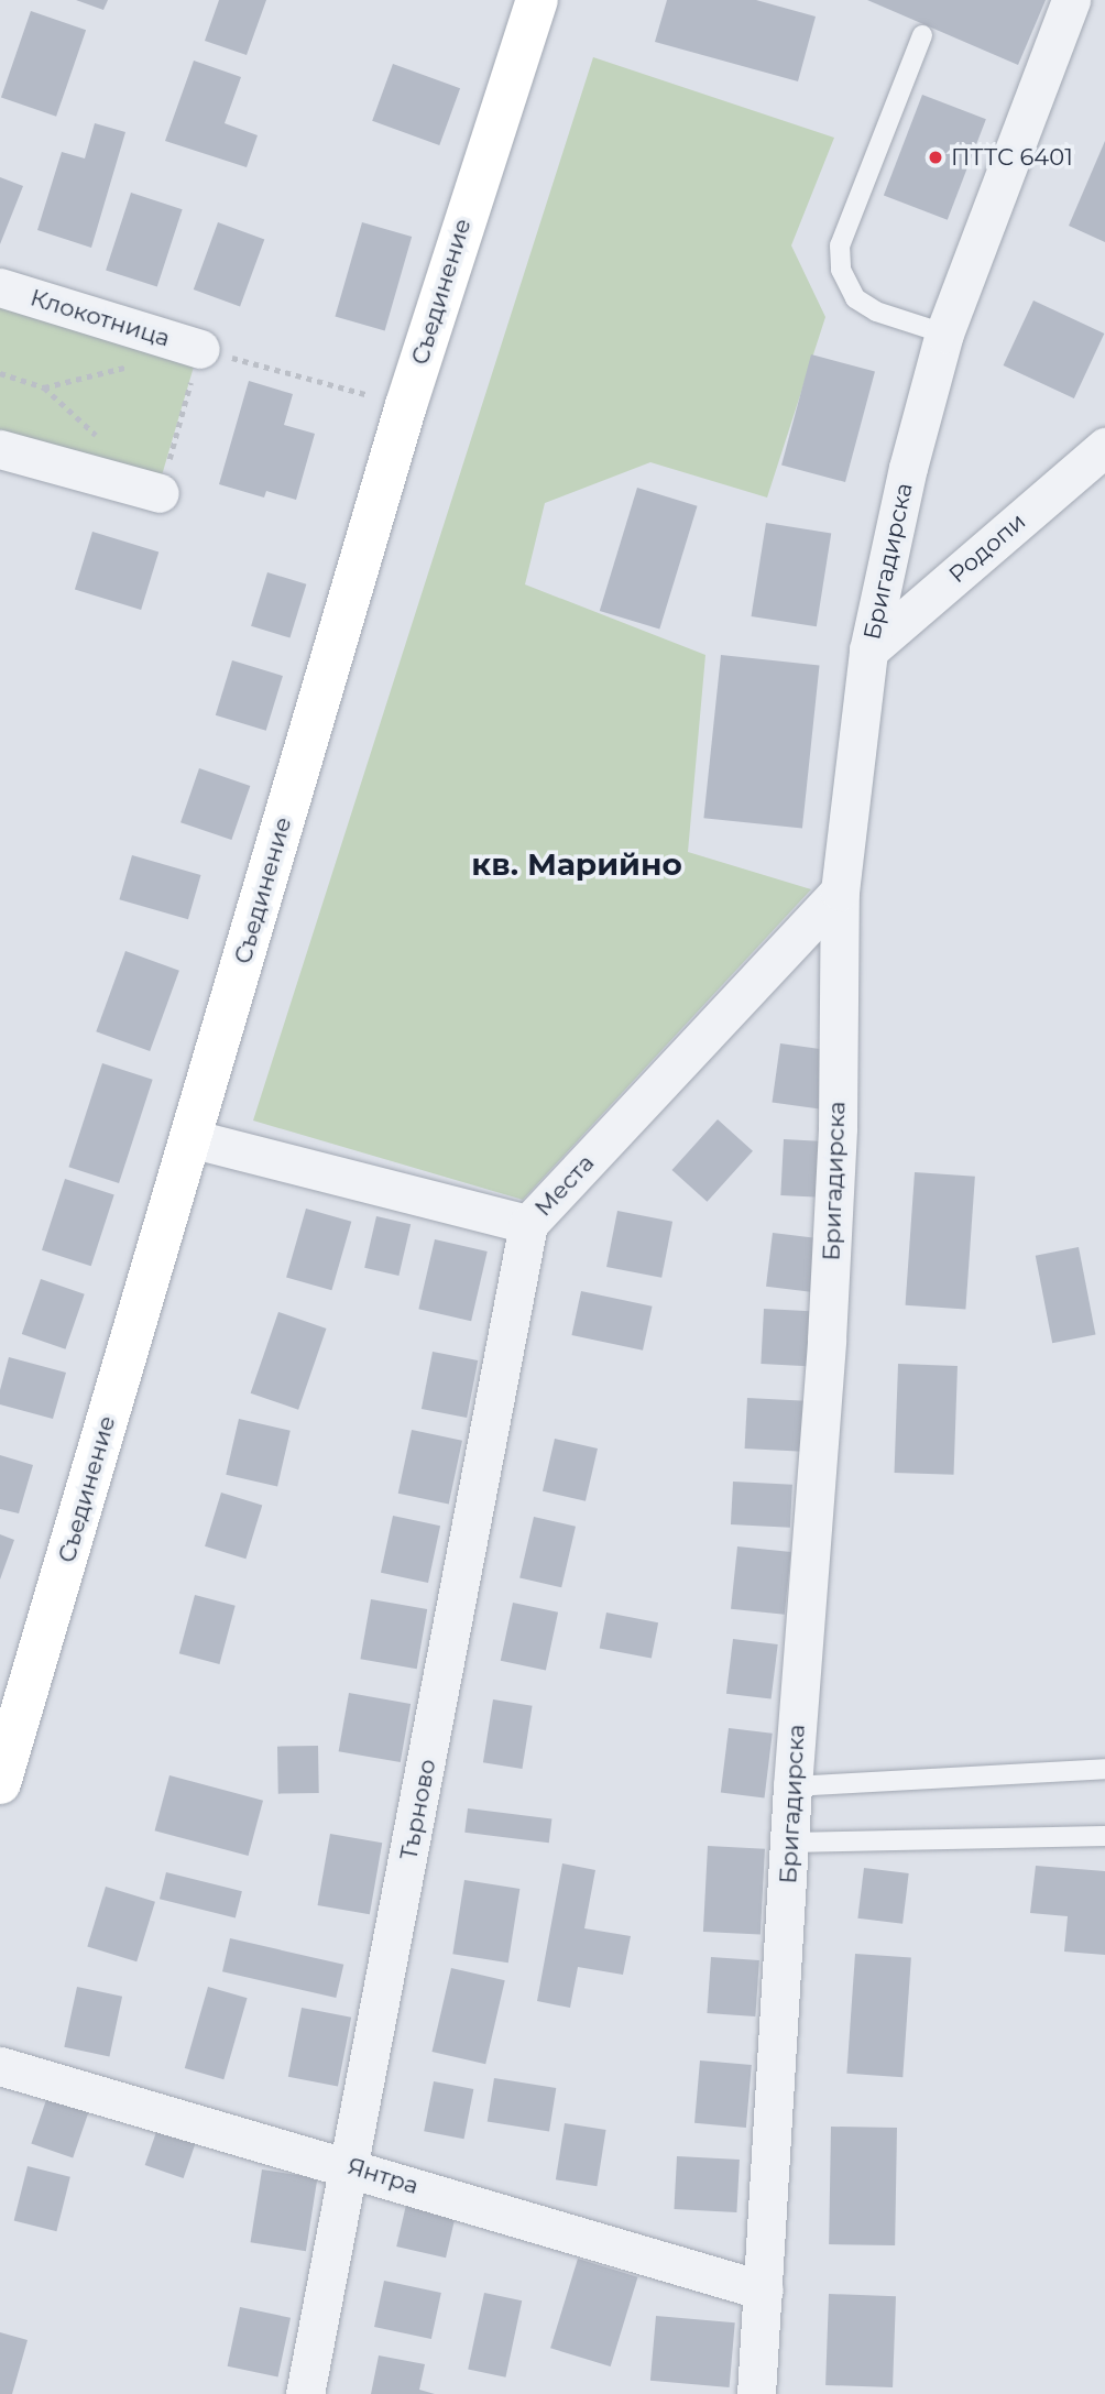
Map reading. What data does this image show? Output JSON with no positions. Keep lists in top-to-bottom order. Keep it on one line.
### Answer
{"streets":{"street":["Съединение","Клокотница","Родопи","Бригадирска","Места","Търново","Янтра"]},"crossings":[["Съединение","Места"],["Родопи","Бригадирска"],["Бригадирска","Места"],["Бригадирска","Янтра"],["Места","Търново"],["Търново","Янтра"]],"districts":["кв. Марийно"],"places":["ПТТС 6401"]}
